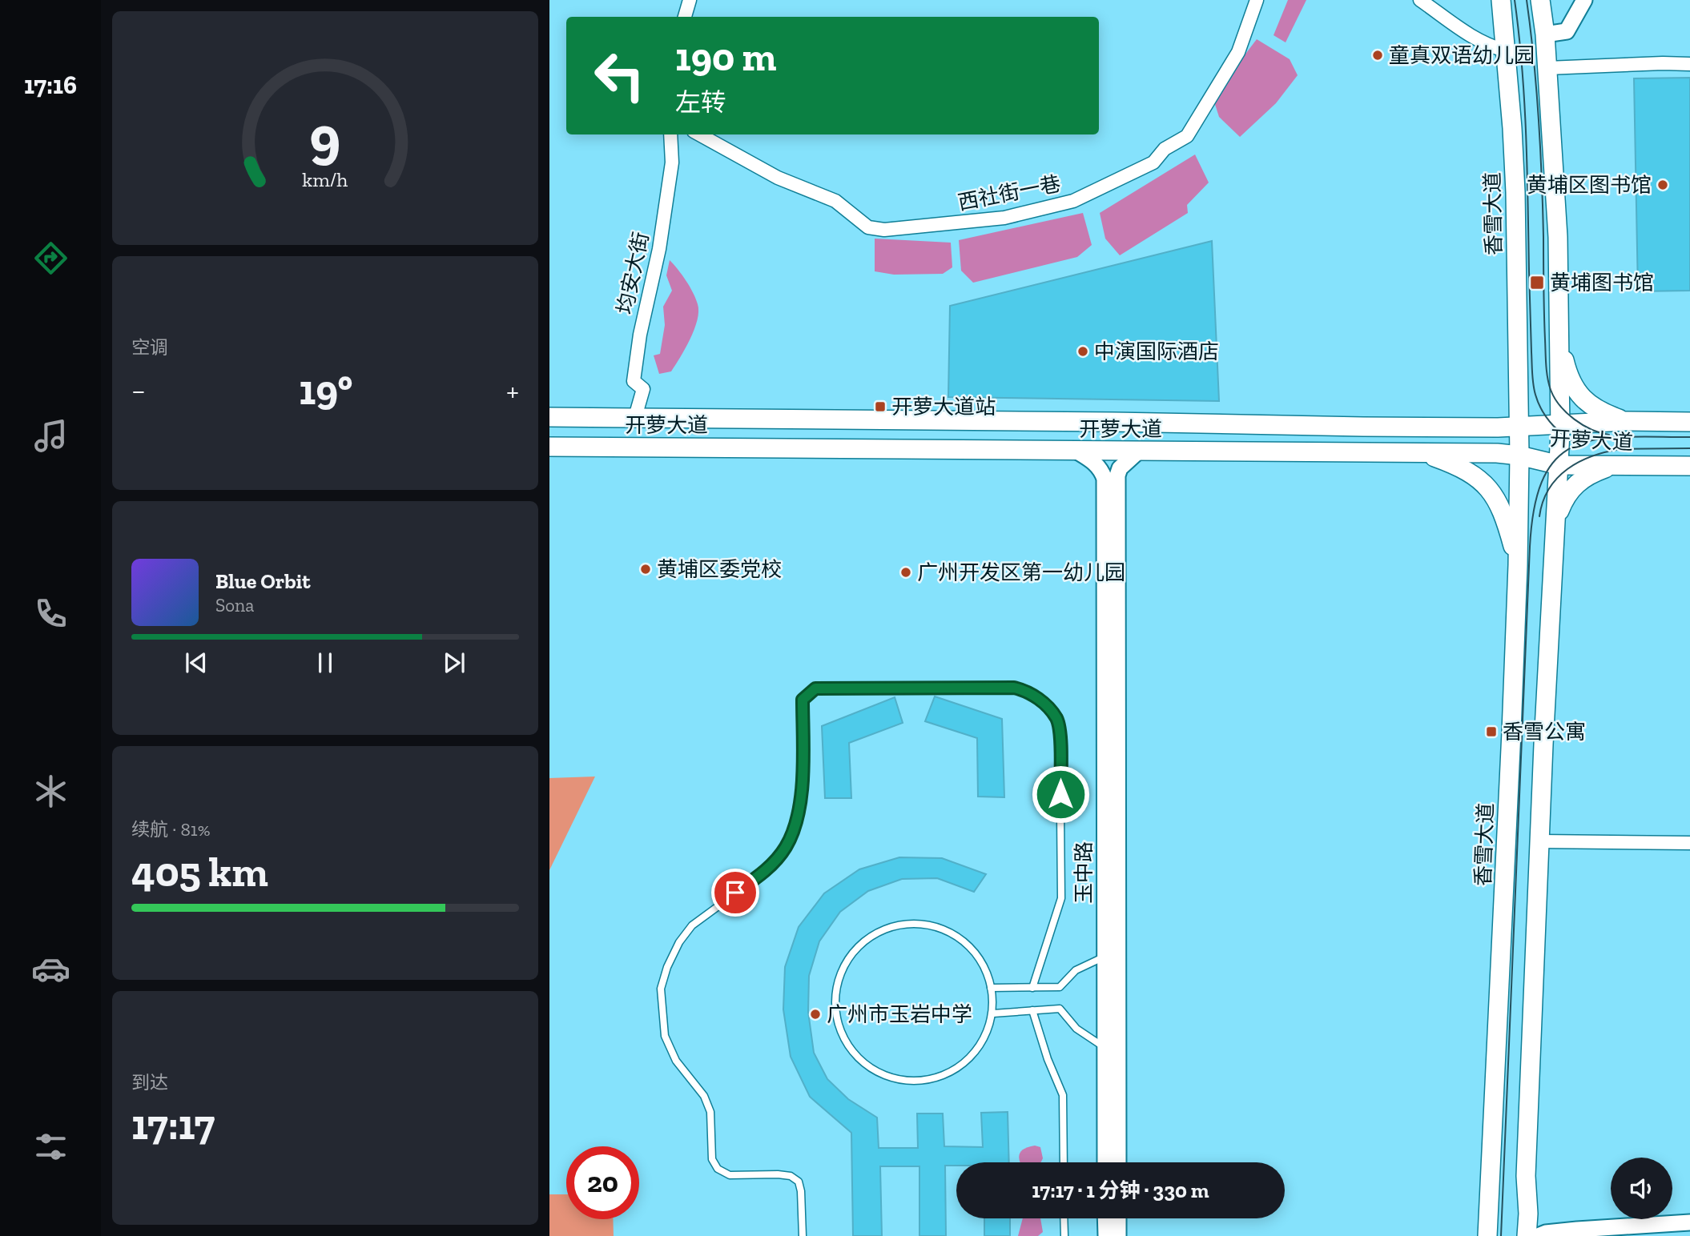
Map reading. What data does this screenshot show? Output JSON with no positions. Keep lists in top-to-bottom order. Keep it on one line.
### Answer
{"streets":{"main road":["香雪大道","开萝大道"],"street":["西社街一巷","均安大街","玉中路"]},"crossings":[["香雪大道","开萝大道"],["均安大街","开萝大道"],["开萝大道","玉中路"]],"places":{"other":["童真双语幼儿园","黄埔区图书馆","中演国际酒店","黄埔区委党校","广州开发区第一幼儿园","广州市玉岩中学"],"transit":["黄埔图书馆","开萝大道站","香雪公寓"]},"page":{"tabs":"17:16","turn":["190 m","左转"],"tile":["空调",["续航 · 81%","405 km"],["到达","17:17"]],"heat":["−","19°","+"],"song":["Blue Orbit","Sona"],"limit":"20","trip":"17:17 · 1 分钟 · 330 m","gauge":["9","km/h"]}}
